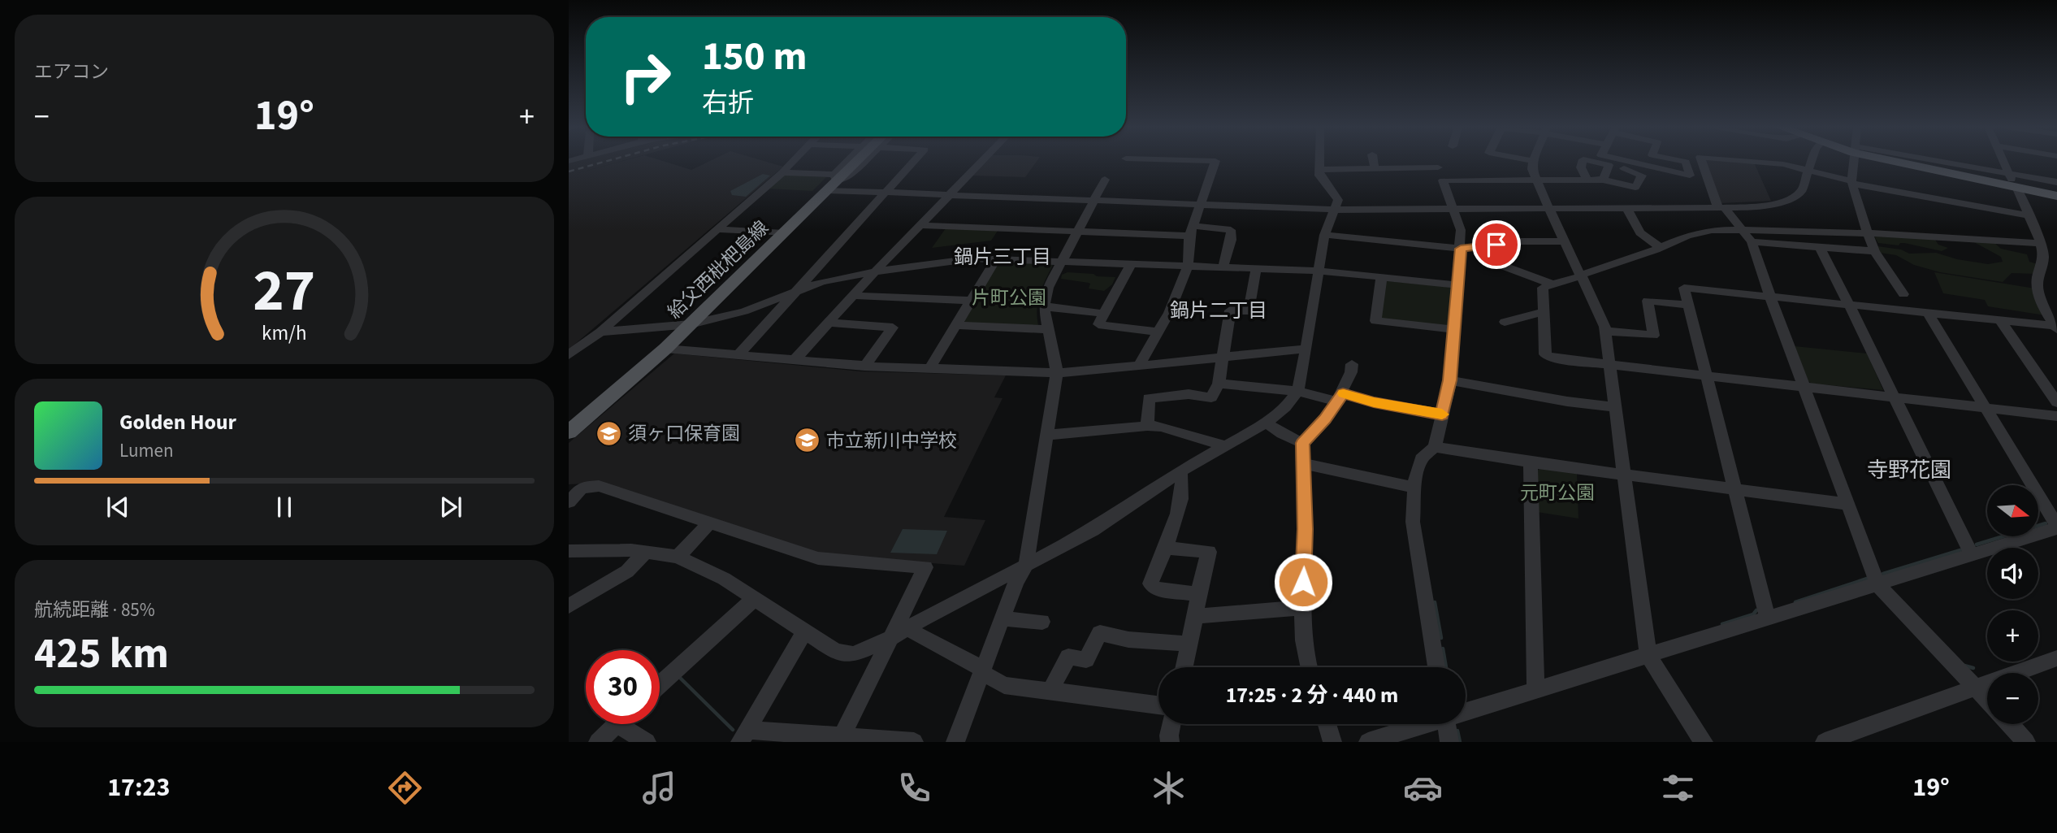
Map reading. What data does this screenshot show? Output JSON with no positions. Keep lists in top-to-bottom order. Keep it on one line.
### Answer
{"streets":{"main road":["給父西枇杷島線"]},"districts":["鍋片三丁目","鍋片二丁目","寺野花園"],"parks":["片町公園","元町公園"],"places":{"school or university":["須ヶ口保育園","市立新川中学校"]},"north":"right","page":{"tile":["エアコン",["航続距離 · 85%","425 km"]],"turn":["150 m","右折"],"heat":["−","19°","+"],"song":["Golden Hour","Lumen"],"map_buttons":["+","−"],"limit":"30","trip":"17:25 · 2 分 · 440 m","tabs":["17:23","19°"],"gauge":["27","km/h"]}}
